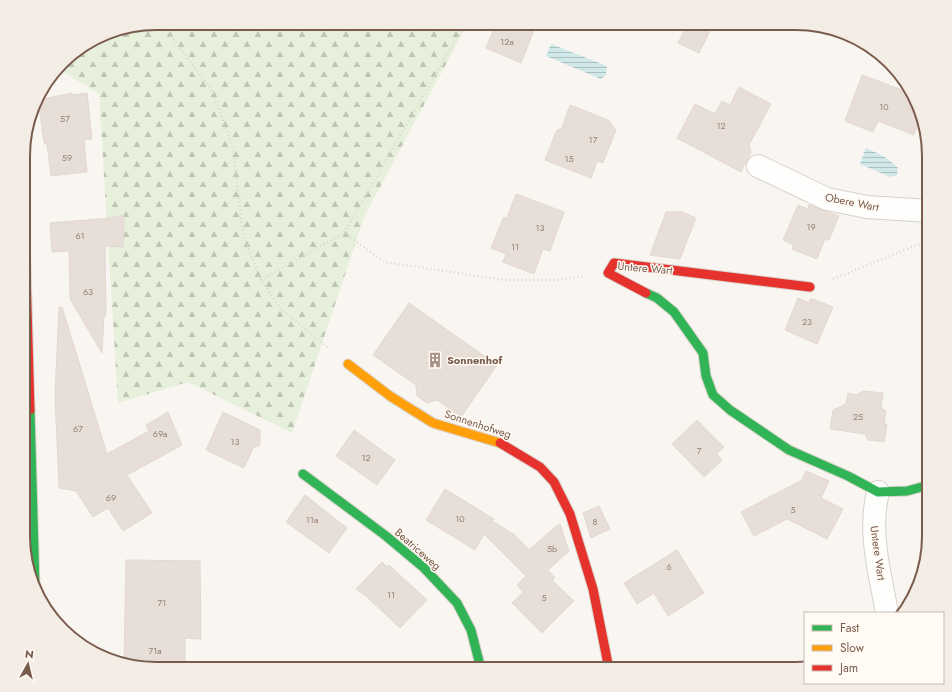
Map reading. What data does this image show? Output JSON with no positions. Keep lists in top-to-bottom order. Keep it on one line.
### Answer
{"streets":{"street":["Obere Wart","Untere Wart","Sonnenhofweg","Beatriceweg"]},"places":{"building":["Sonnenhof"]},"house_numbers":["12a","10","57","12","17","59","15","19","13","61","11","63","23","25","67","69a","13","7","12","69","5","10","11a","8","5b","6","11","5","71","71a"],"legend":["Fast","Slow","Jam"],"north":"top"}
